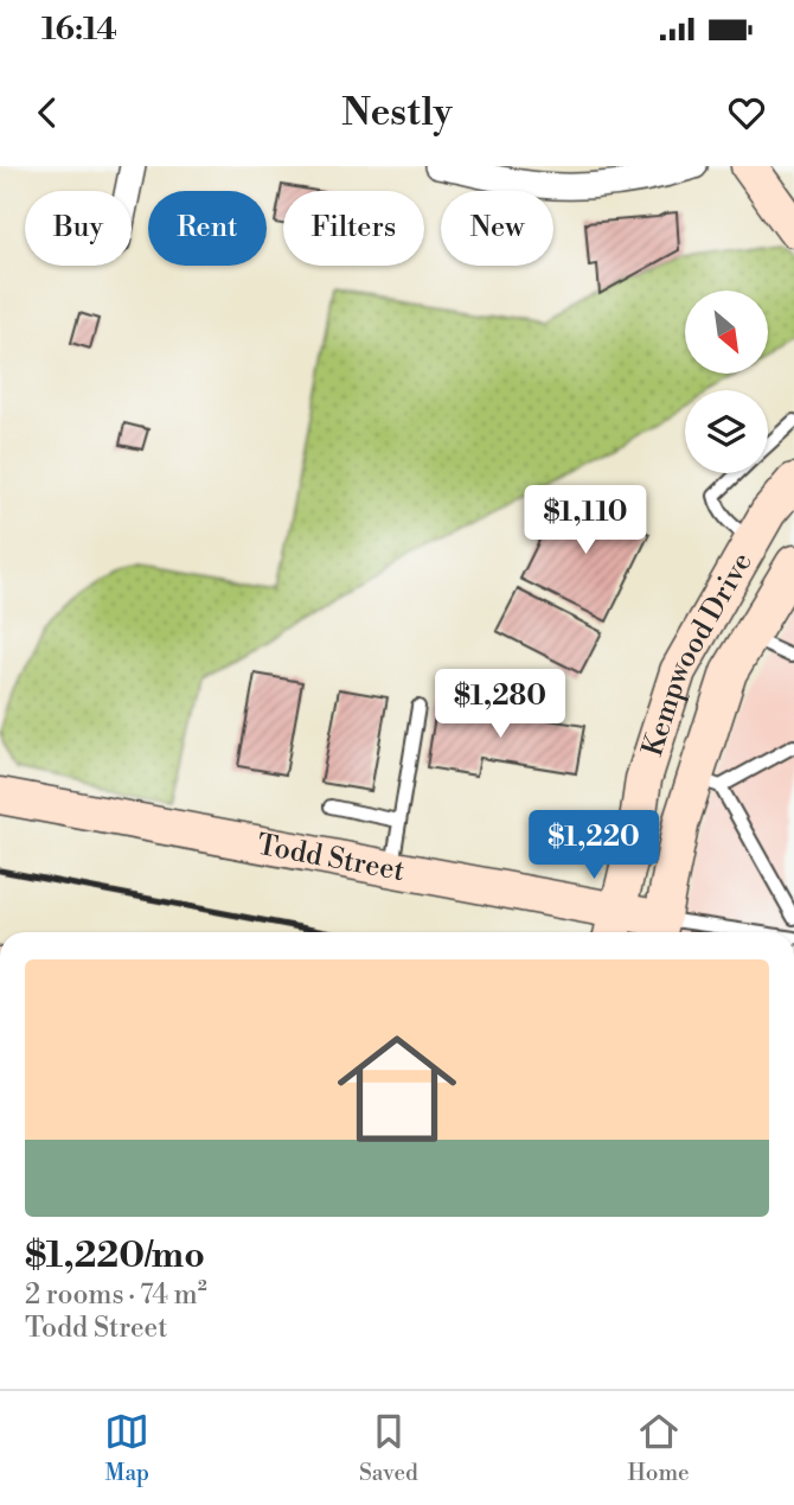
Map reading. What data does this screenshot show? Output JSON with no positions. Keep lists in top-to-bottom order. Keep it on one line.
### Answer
{"streets":{"main road":["Kempwood Drive","Todd Street"]},"crossings":[["Kempwood Drive","Todd Street"]],"north":"bottom right","page":{"status":"16:14","header":"Nestly","chip":["Buy","Rent","Filters","New"],"price":["$1,110","$1,280","$1,220"],"list":[{"name":"$1,220/mo","note":"2 rooms · 74 m² · Todd Street"}],"tabs":["Map","Saved","Home"]}}
